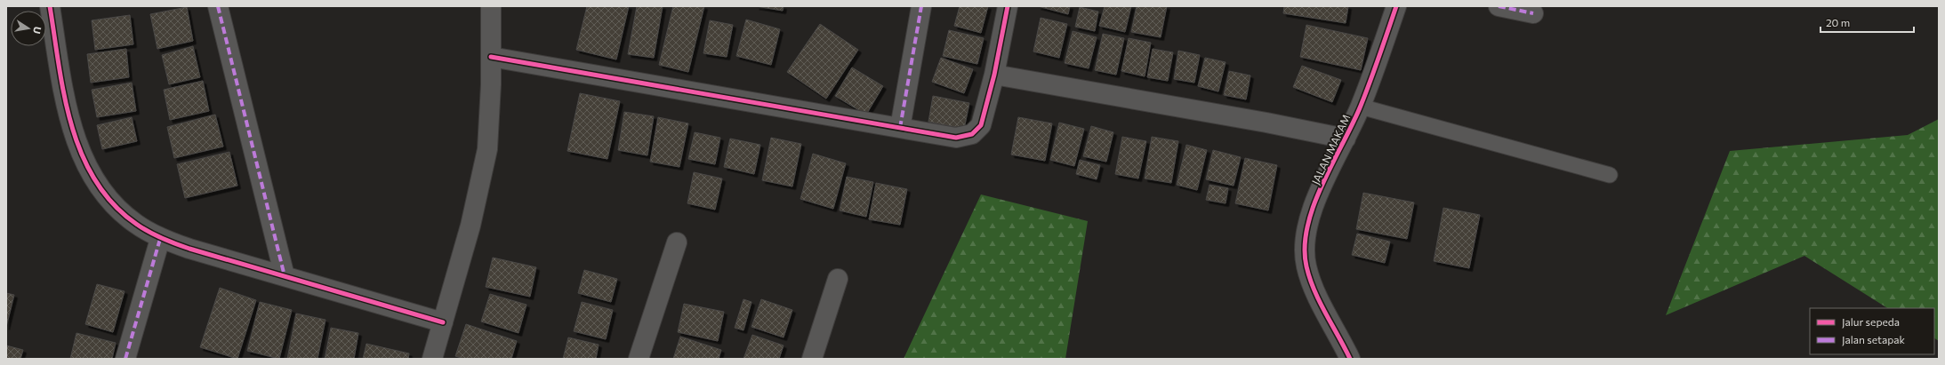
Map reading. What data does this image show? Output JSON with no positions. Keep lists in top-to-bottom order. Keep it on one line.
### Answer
{"streets":{"street":["JALAN MAKAM"]},"legend":["Jalur sepeda","Jalan setapak"],"scale_bar":"20 m","north":"right"}
